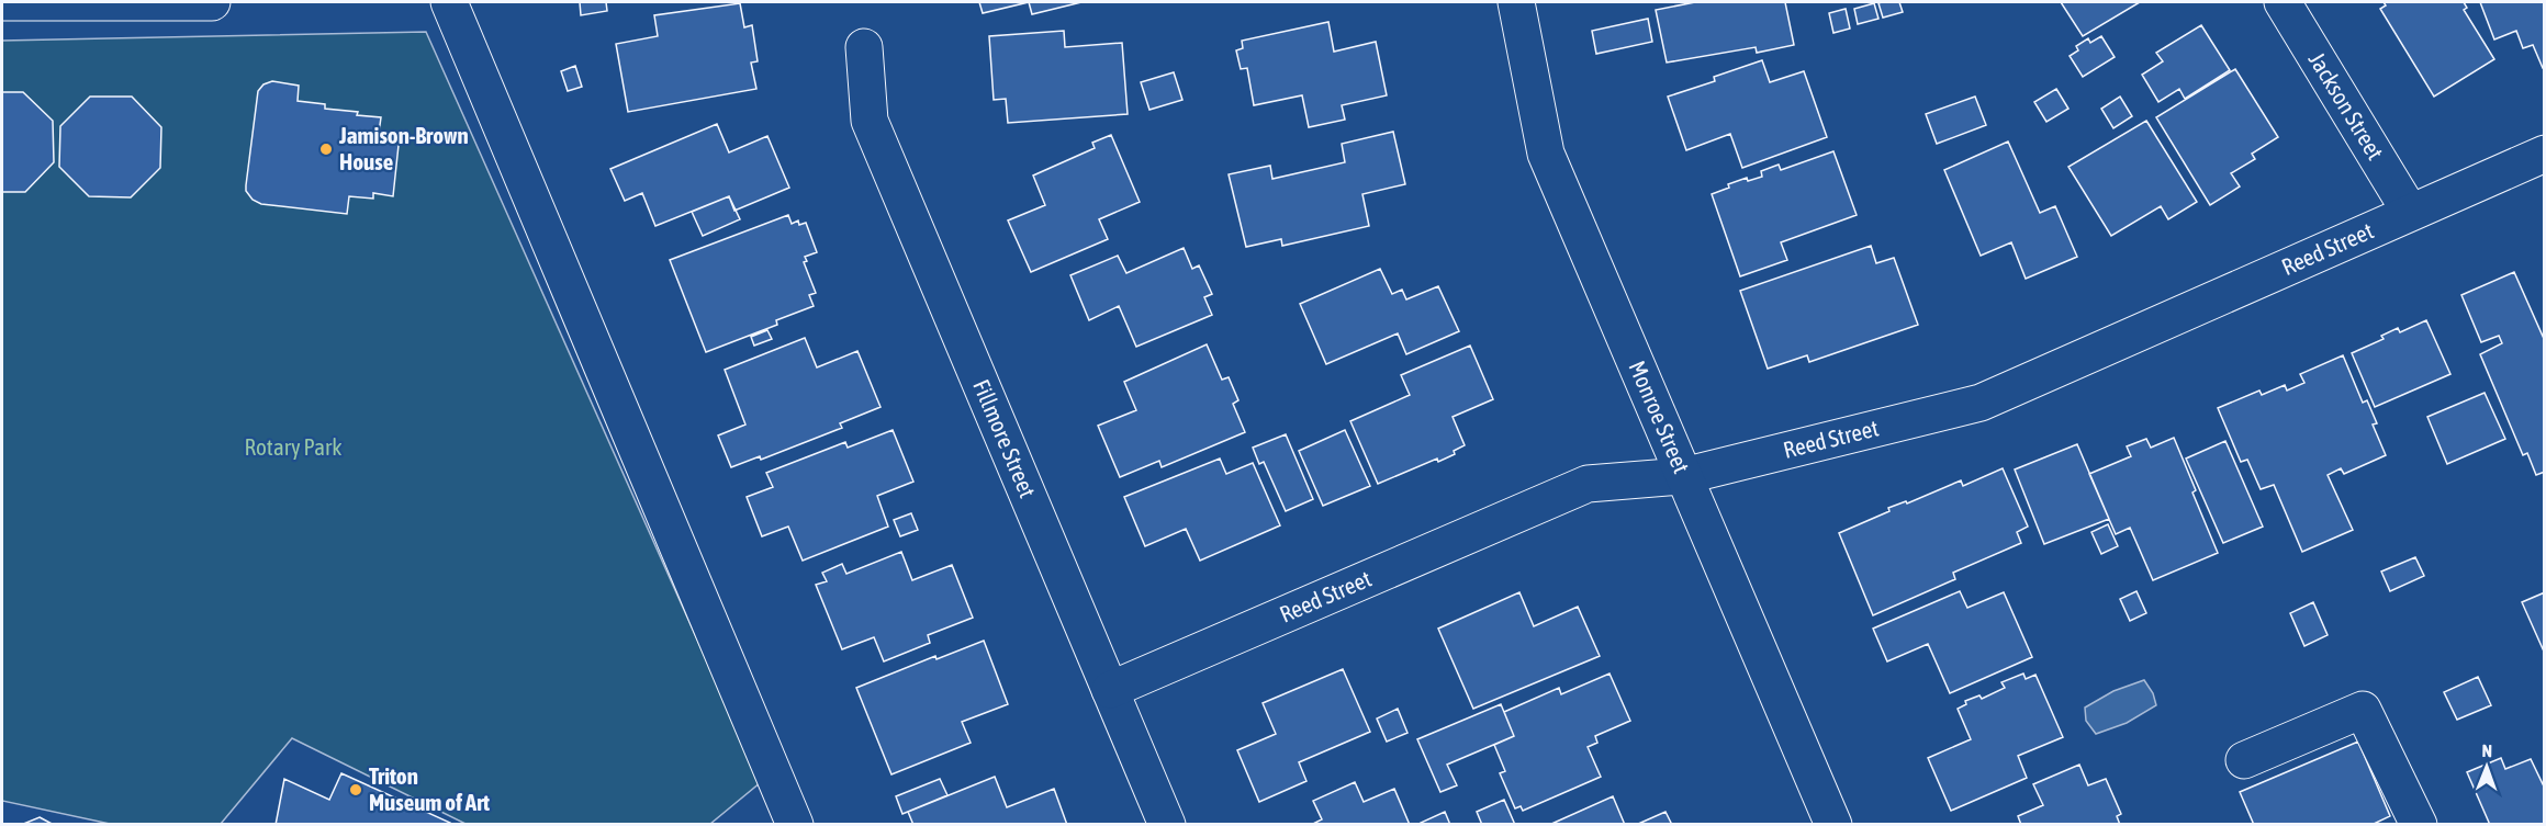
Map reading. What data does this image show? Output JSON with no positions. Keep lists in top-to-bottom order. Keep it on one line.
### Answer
{"streets":{"street":["Jackson Street","Reed Street","Monroe Street","Fillmore Street"]},"crossings":[["Jackson Street","Reed Street"],["Reed Street","Monroe Street"],["Reed Street","Fillmore Street"]],"parks":["Rotary Park"],"places":["Jamison-Brown House","Triton Museum of Art"],"north":"top"}
